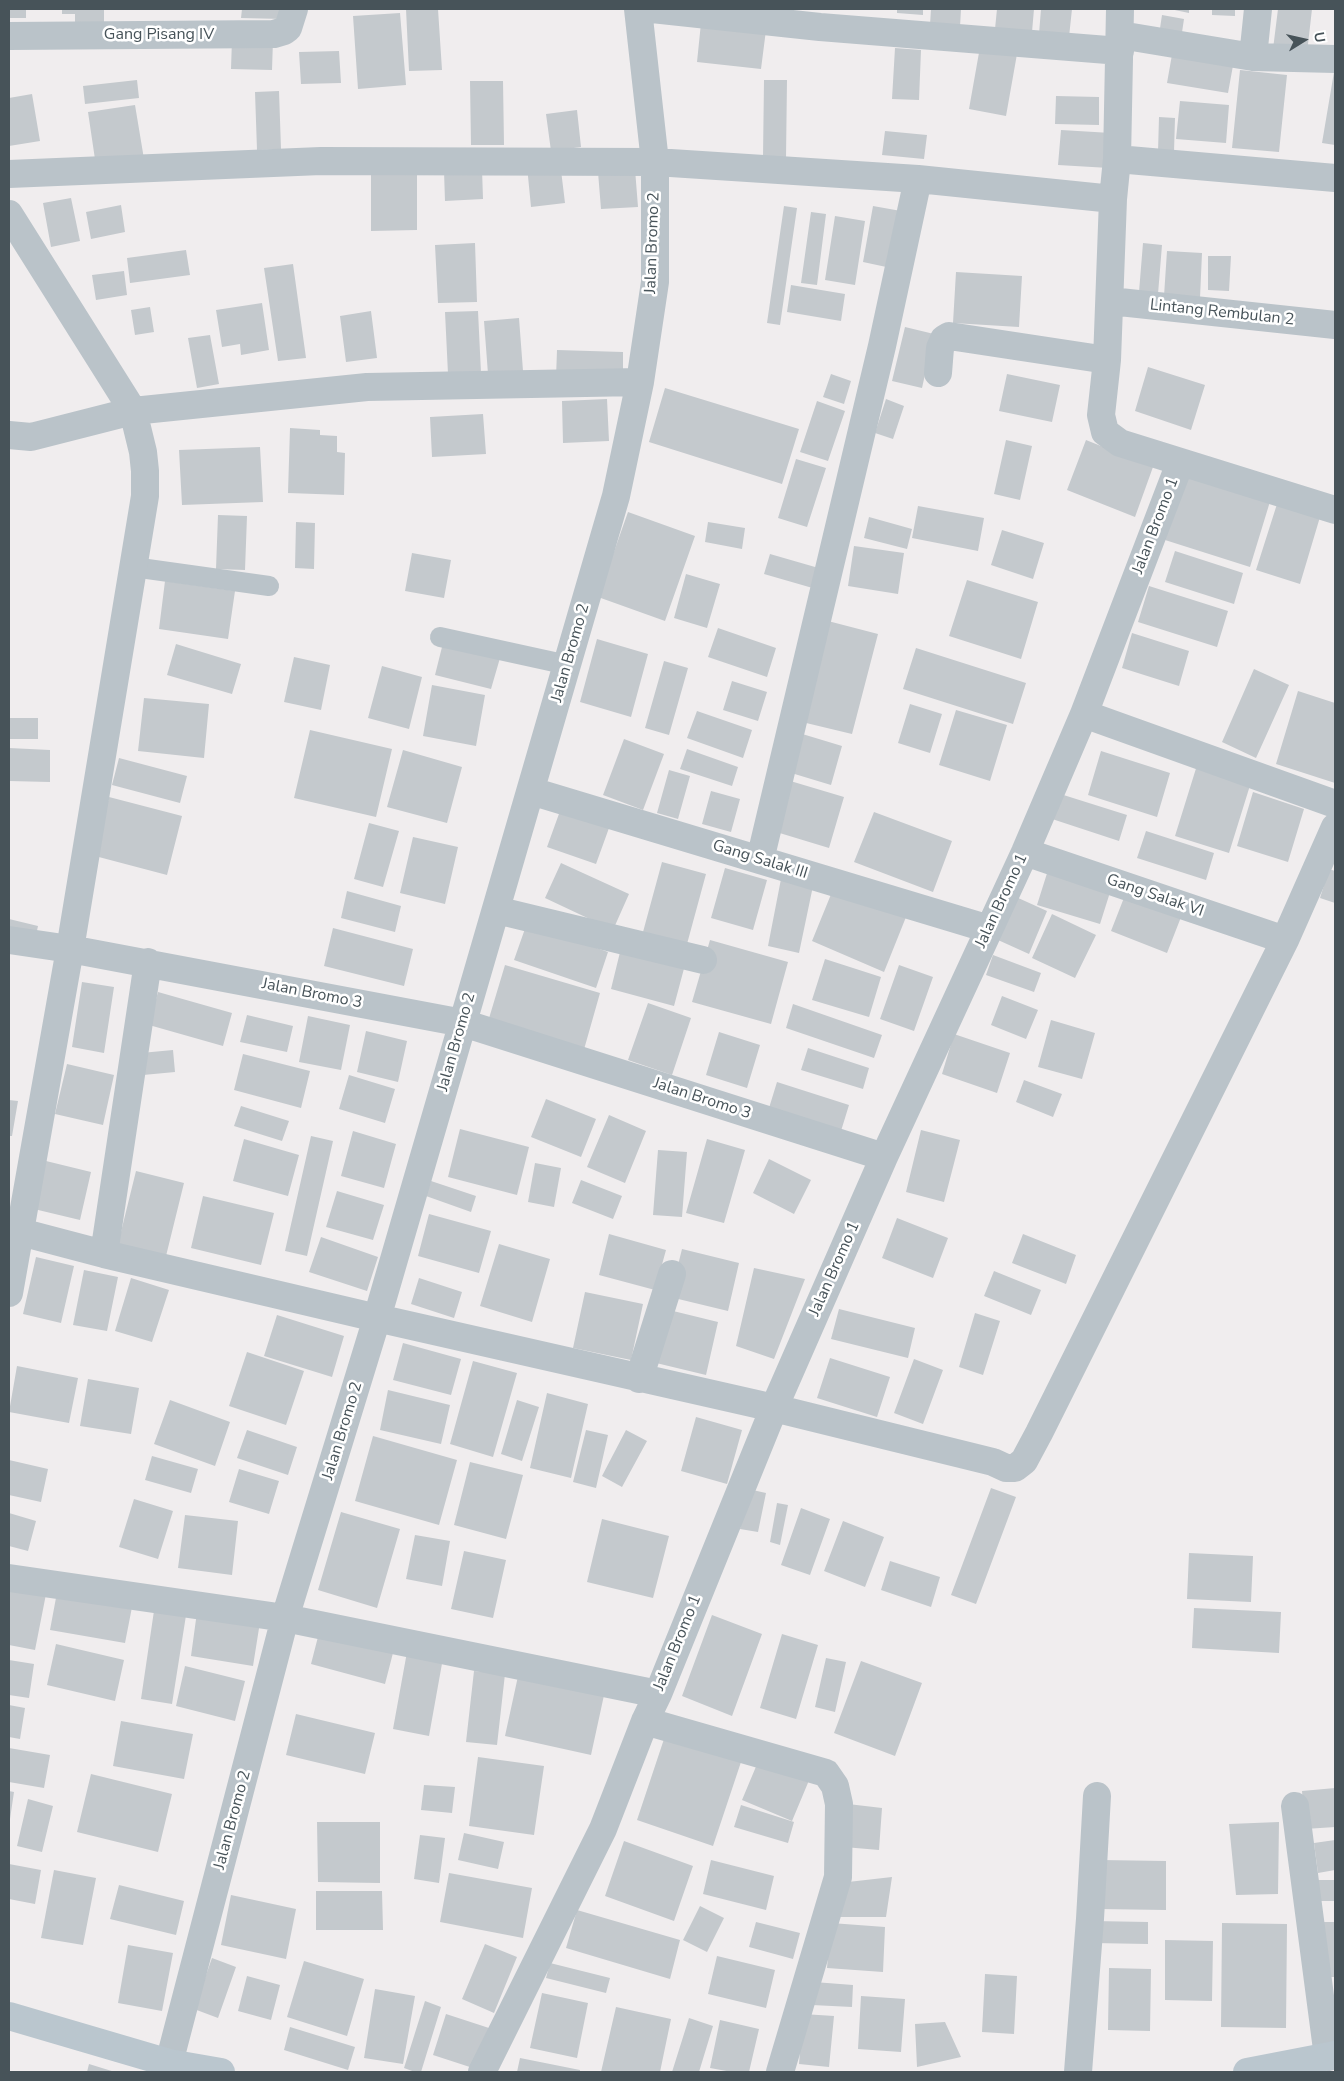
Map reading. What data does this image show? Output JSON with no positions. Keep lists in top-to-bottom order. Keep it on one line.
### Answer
{"streets":{"street":["Gang Pisang IV","Jalan Bromo 2","Lintang Rembulan 2","Jalan Bromo 1","Gang Salak III","Gang Salak VI","Jalan Bromo 3"]},"crossings":[["Jalan Bromo 2","Gang Salak III"],["Jalan Bromo 2","Jalan Bromo 3"],["Jalan Bromo 1","Gang Salak III"],["Jalan Bromo 1","Gang Salak VI"],["Jalan Bromo 1","Jalan Bromo 3"]],"north":"right"}
